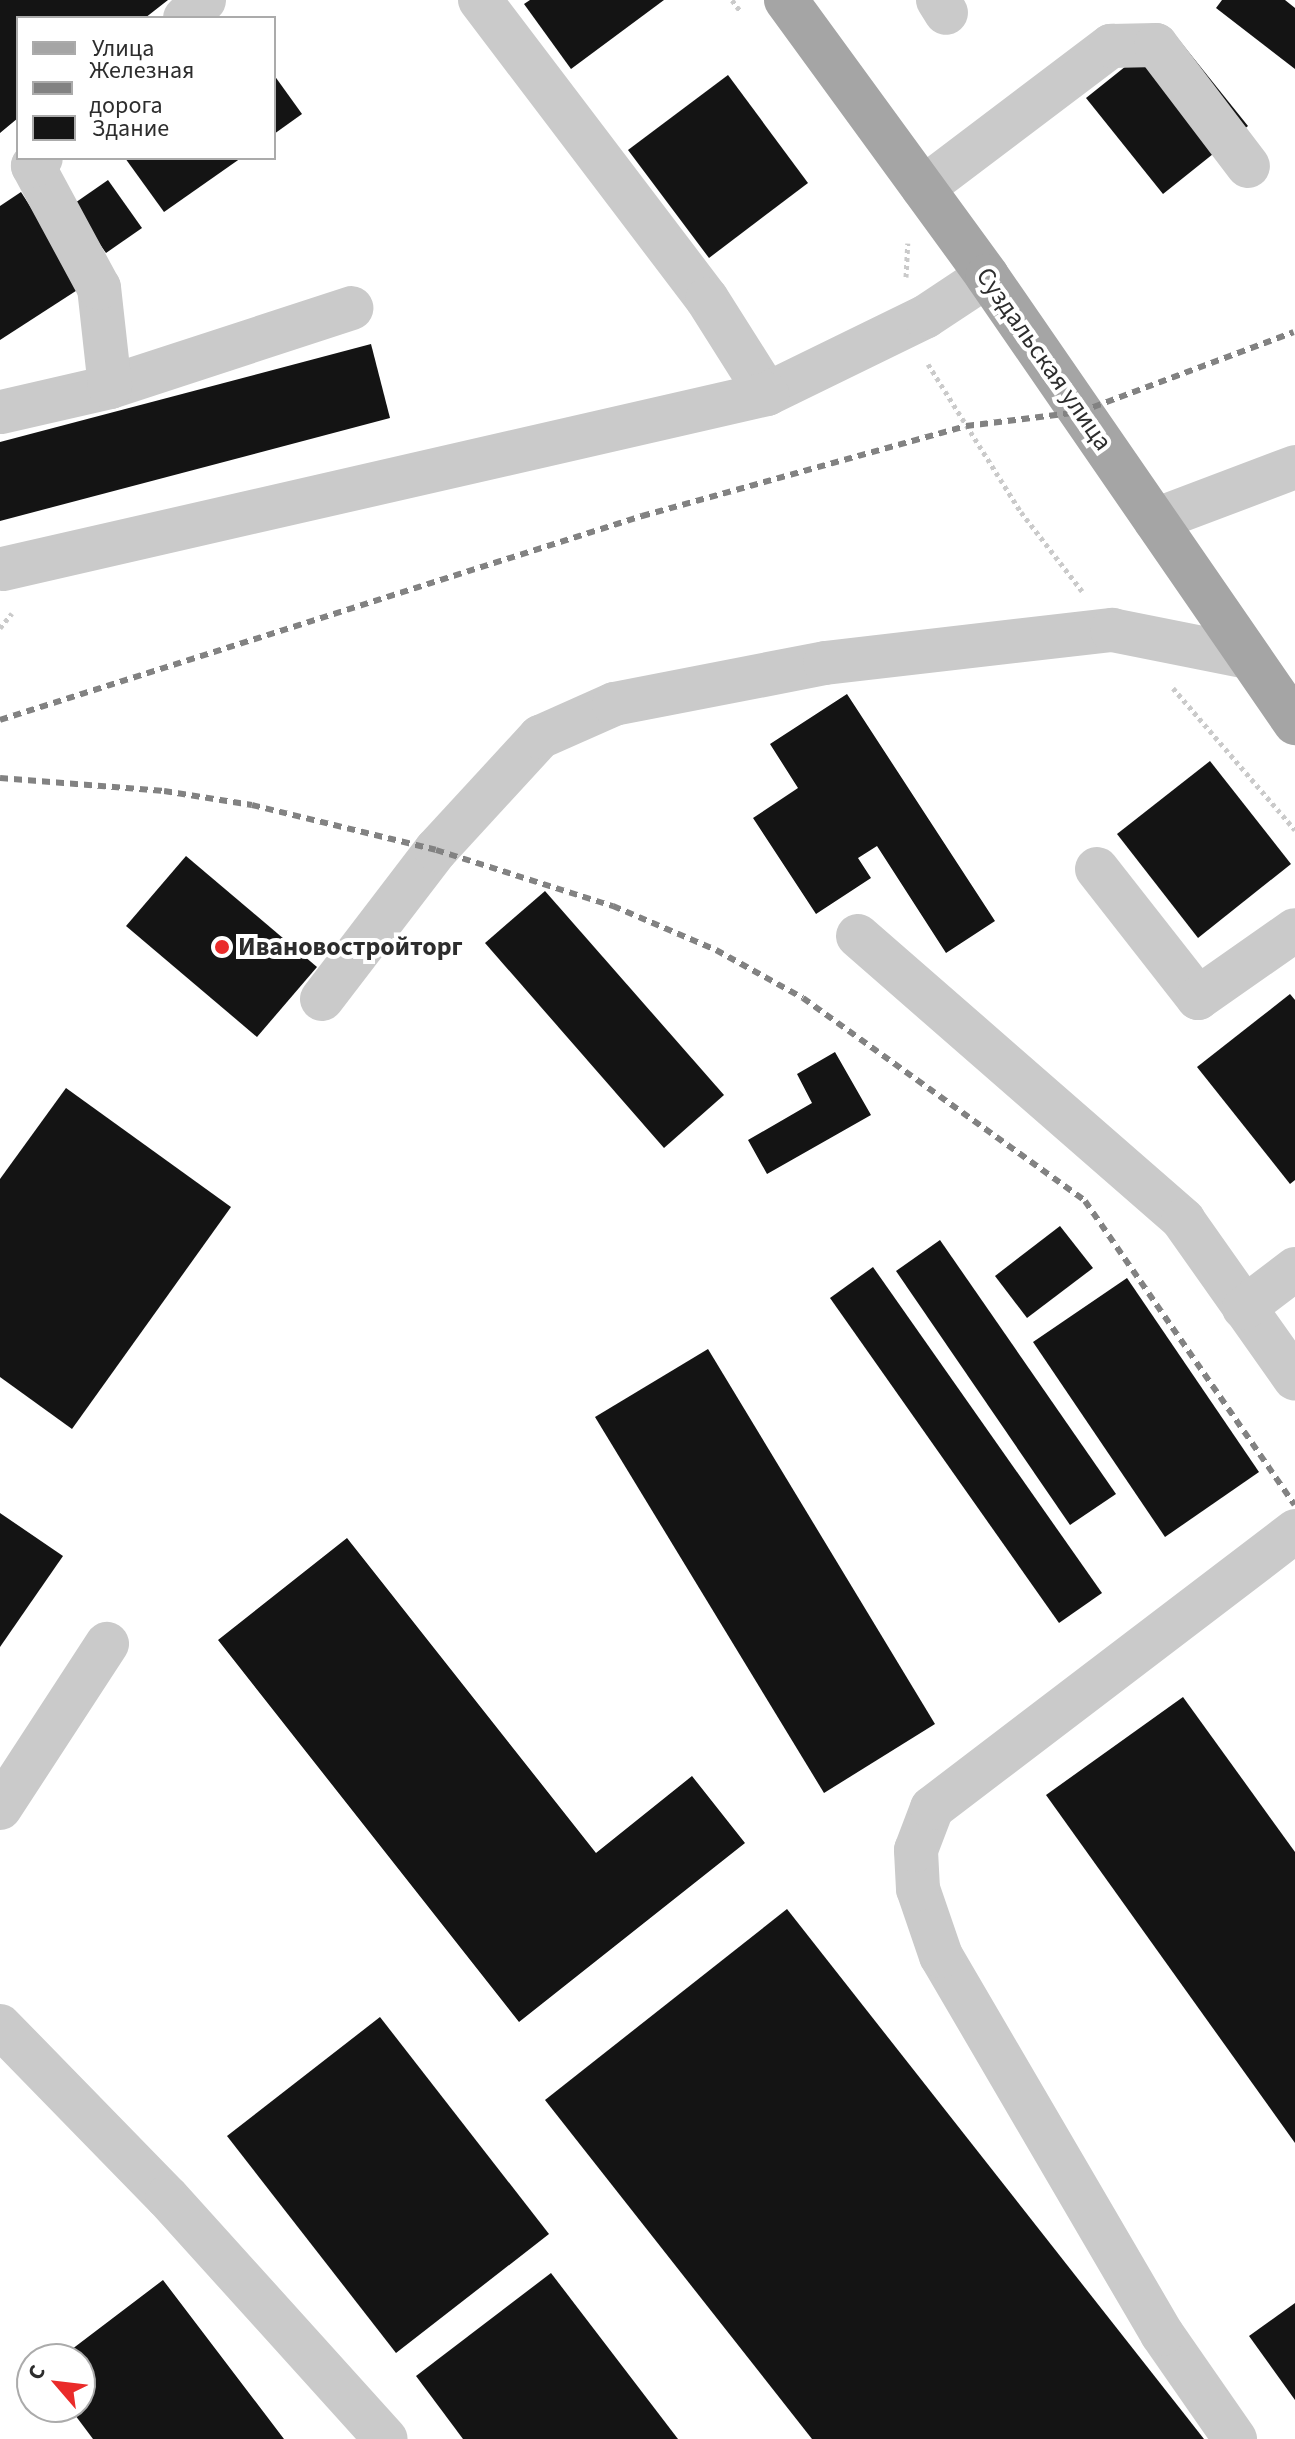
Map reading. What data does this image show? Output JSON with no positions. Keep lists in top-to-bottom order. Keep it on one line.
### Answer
{"streets":{"main road":["Суздальская улица"]},"places":["Ивановостройторг"],"legend":["Улица","Железная дорога","Здание"],"north":"top left"}
